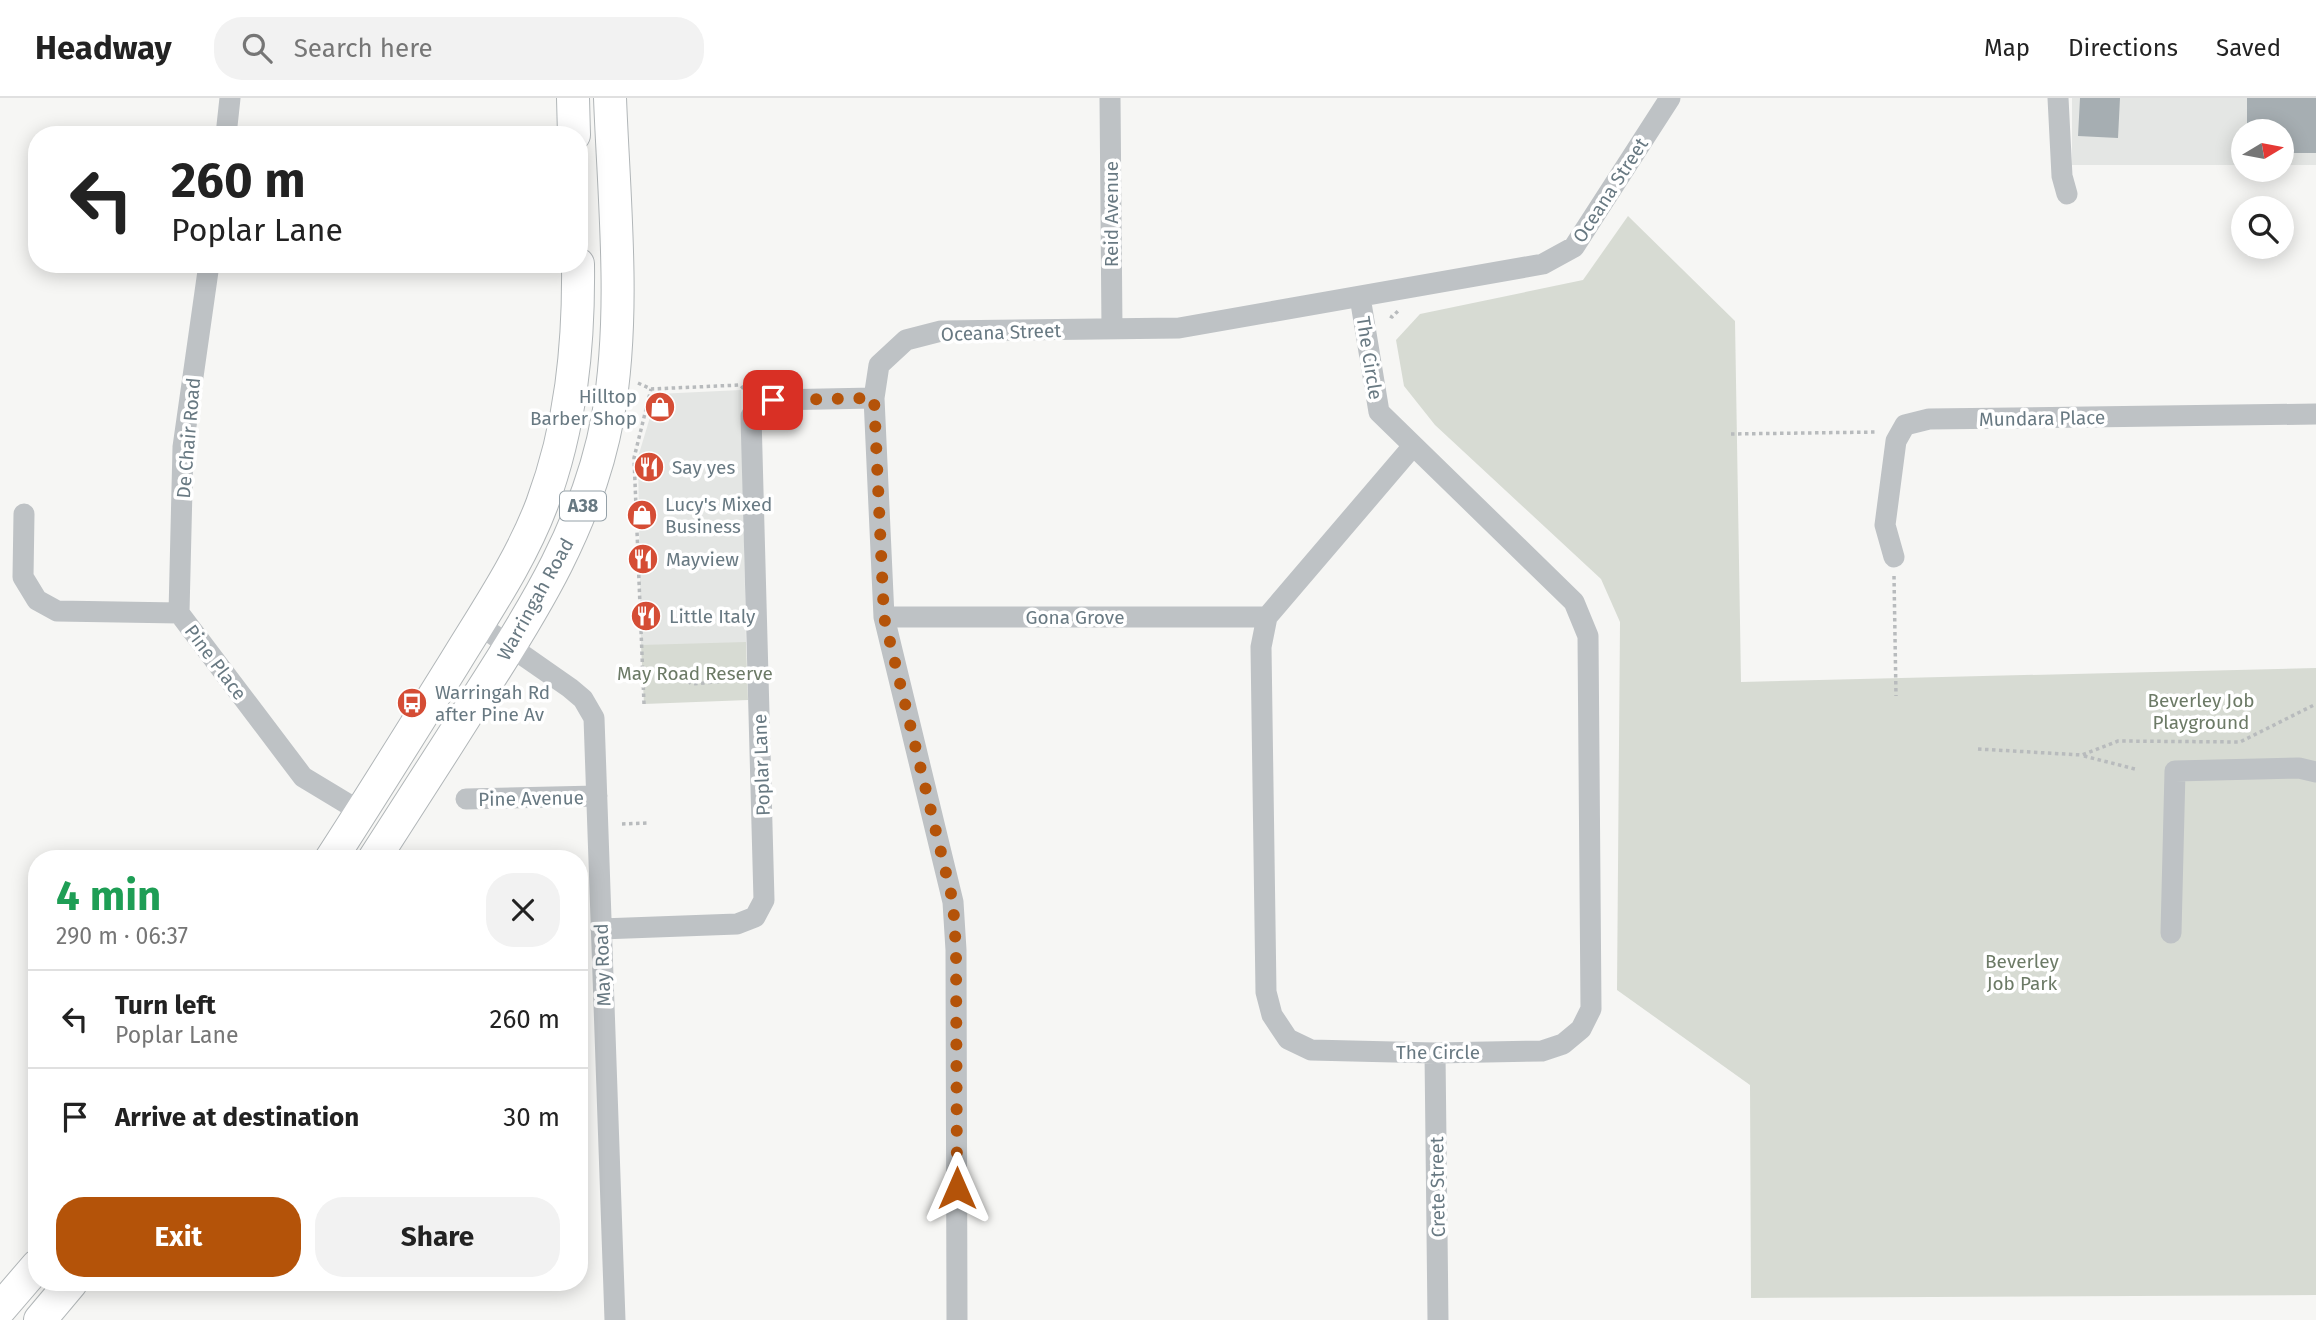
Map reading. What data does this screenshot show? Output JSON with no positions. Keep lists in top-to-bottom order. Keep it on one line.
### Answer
{"streets":{"highway":["A38","Warringah Road"],"street":["Oceana Street","Reid Avenue","The Circle","Mundara Place","De Chair Road","Gona Grove","Pine Place","Poplar Lane","Pine Avenue","May Road","Crete Street"]},"crossings":[["Oceana Street","Reid Avenue"],["Oceana Street","The Circle"],["Oceana Street","Gona Grove"],["The Circle","Gona Grove"],["The Circle","Crete Street"],["De Chair Road","Pine Place"],["Warringah Road","Pine Place"],["Warringah Road","May Road"],["Poplar Lane","May Road"],["Pine Avenue","May Road"]],"parks":["May Road Reserve","Beverley Job Playground","Beverley Job Park"],"places":{"shop":["Hilltop Barber Shop","Lucy's Mixed Business"],"restaurant":["Say yes","Mayview","Little Italy"],"bus stop":["Warringah Rd after Pine Av"]},"north":"right","page":{"header":"Headway","search":"Search here","nav":["Map","Directions","Saved"],"turn":["260 m","Poplar Lane"],"heading":["4 min","290 m · 06:37"],"list":[{"name":"Turn left","note":"Poplar Lane","value":"260 m"},{"name":"Arrive at destination","value":"30 m"}],"buttons":["Exit","Share"]}}
